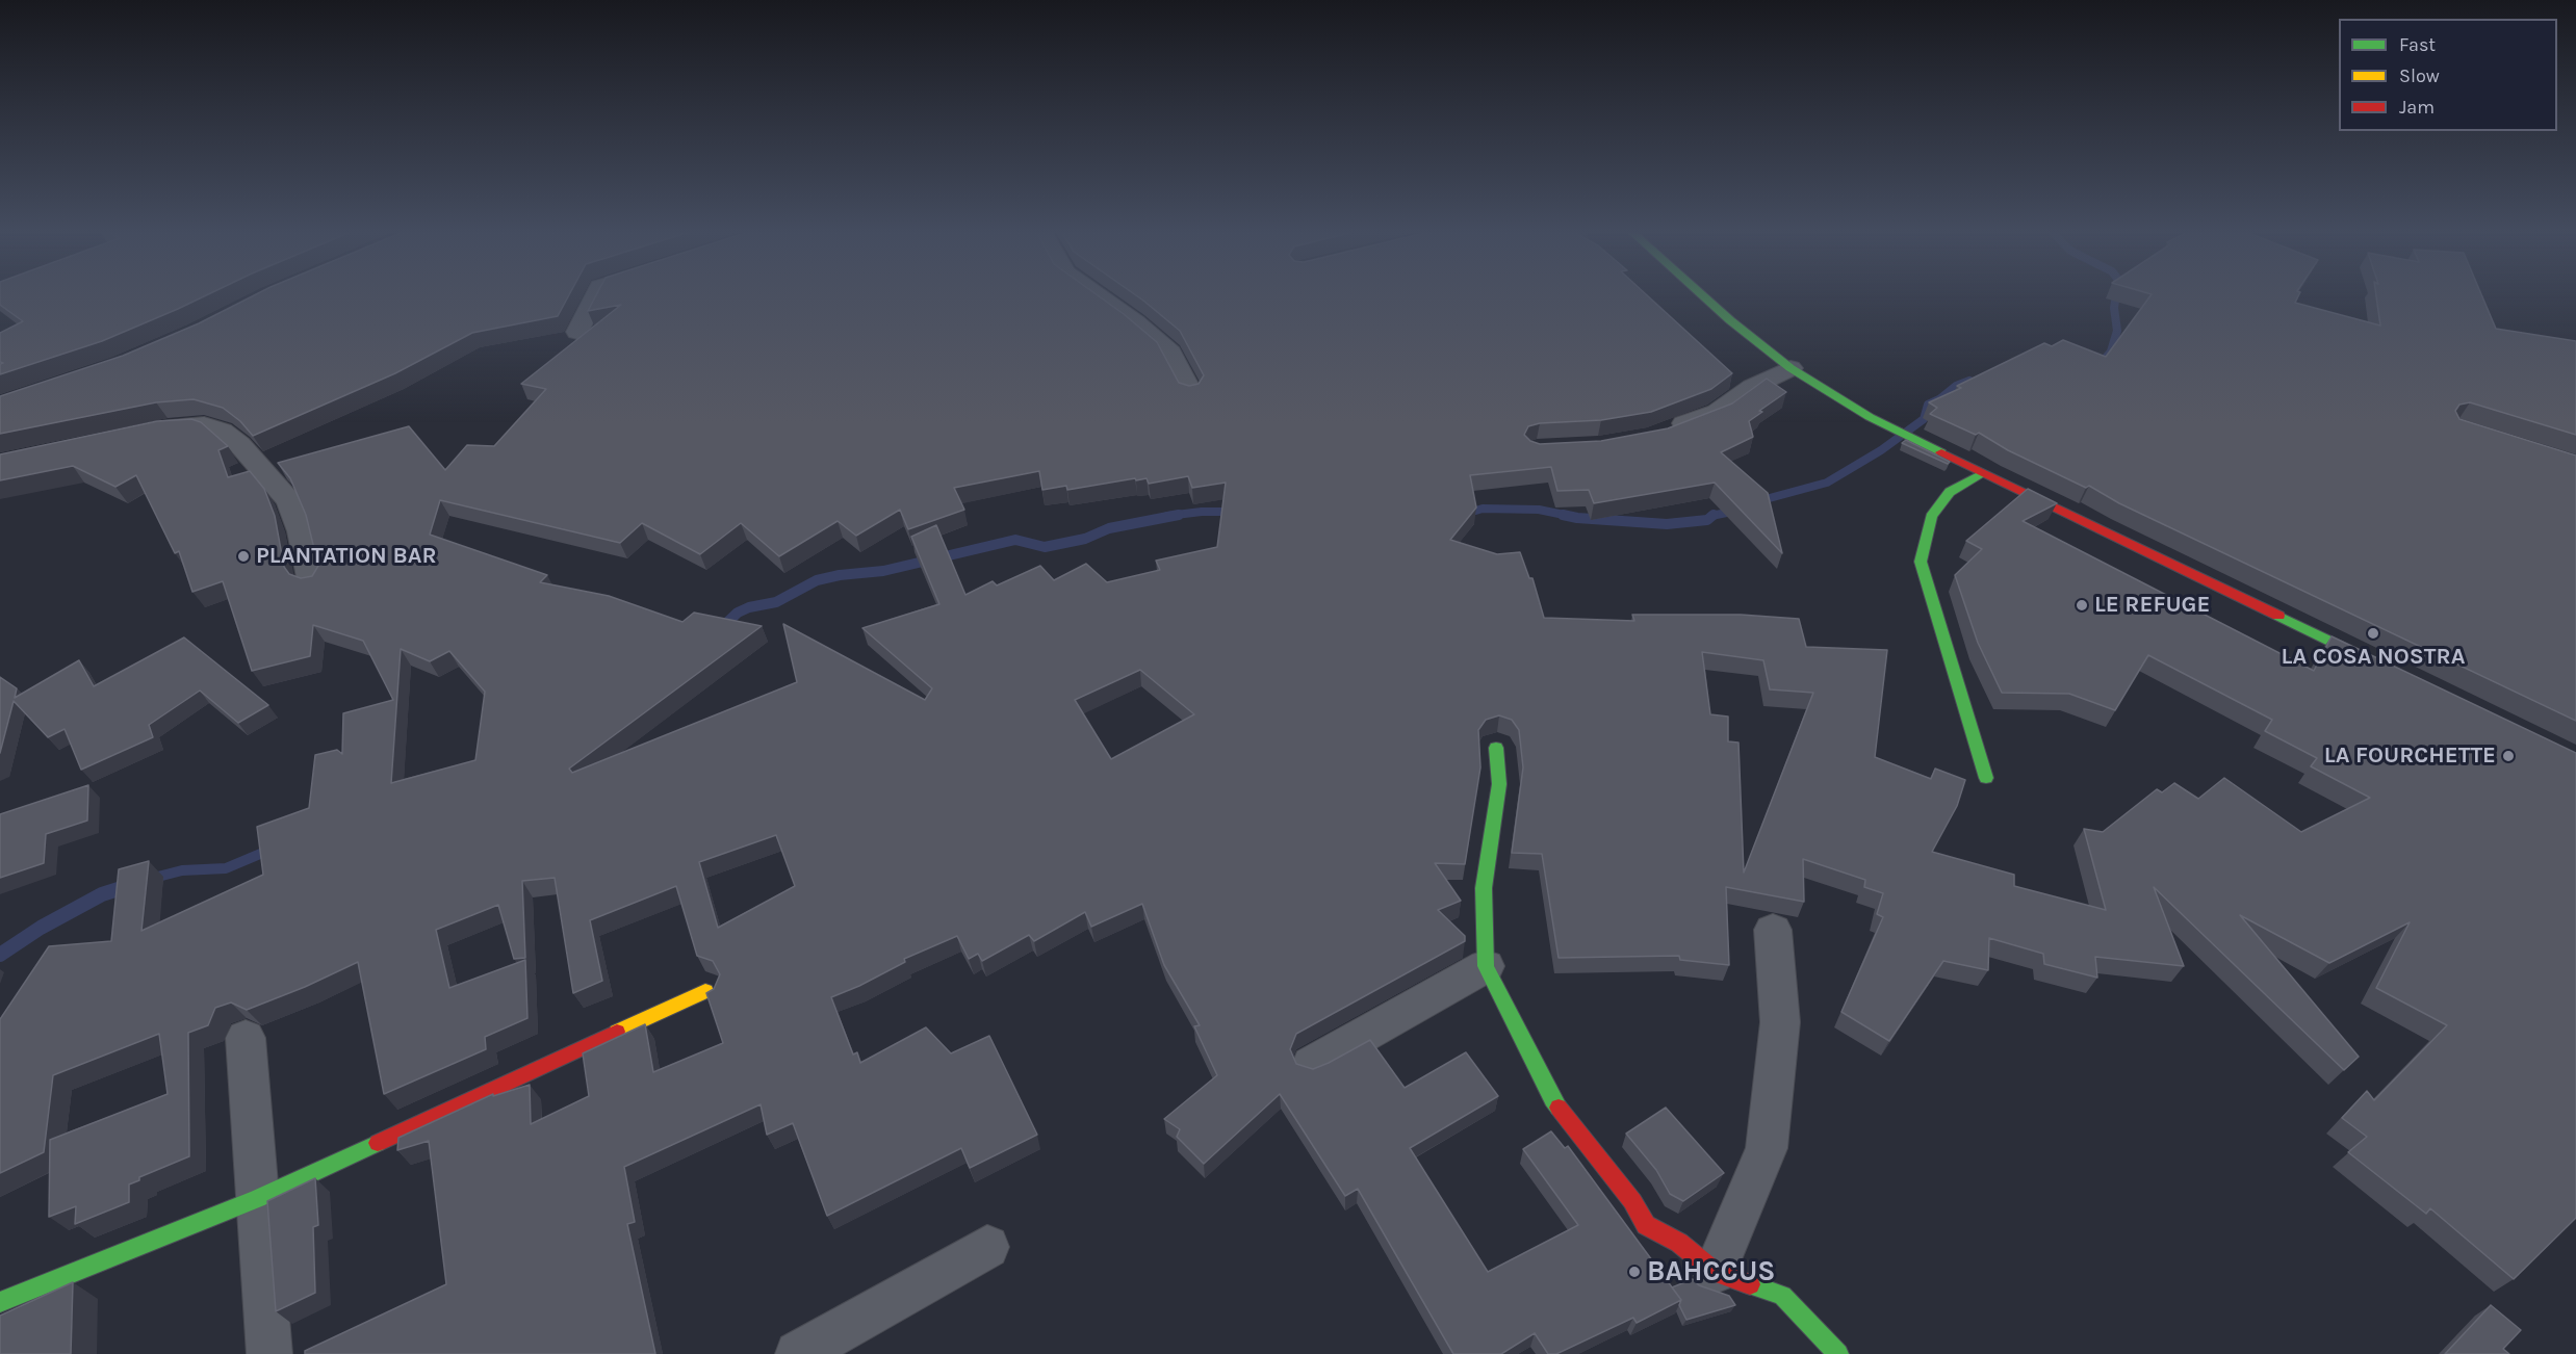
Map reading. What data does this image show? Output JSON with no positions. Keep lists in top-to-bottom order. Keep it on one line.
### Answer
{"places":["PLANTATION BAR","LE REFUGE","LA COSA NOSTRA","LA FOURCHETTE","BAHCCUS"],"legend":["Fast","Slow","Jam"]}
